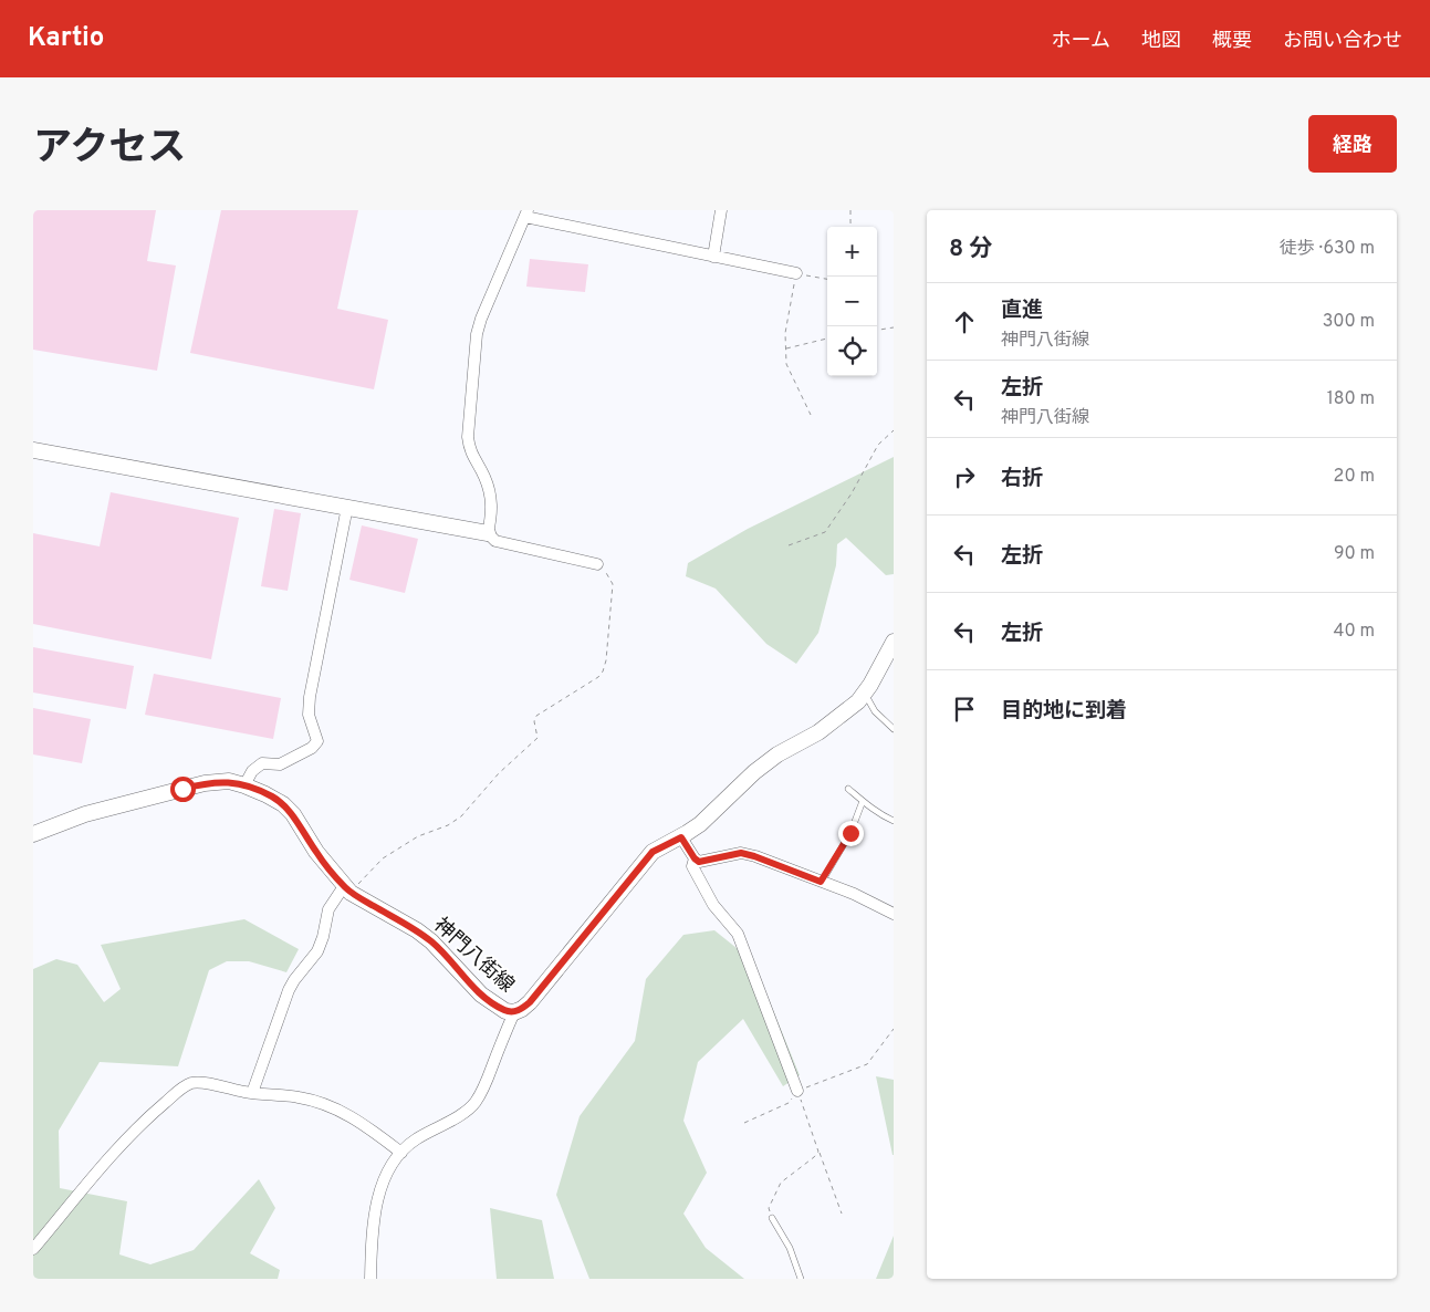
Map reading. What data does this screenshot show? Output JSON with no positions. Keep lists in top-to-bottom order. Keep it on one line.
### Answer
{"streets":{"main road":["神門八街線"]},"page":{"header":"Kartio","nav":["ホーム","地図","概要","お問い合わせ"],"title":"アクセス","buttons":"経路","heading":["8 分","徒歩 · 630 m"],"map_buttons":["+","−"],"list":[["直進","神門八街線","300 m"],["左折","神門八街線","180 m"],["右折","20 m"],["左折","90 m"],["左折","40 m"],"目的地に到着"]}}
